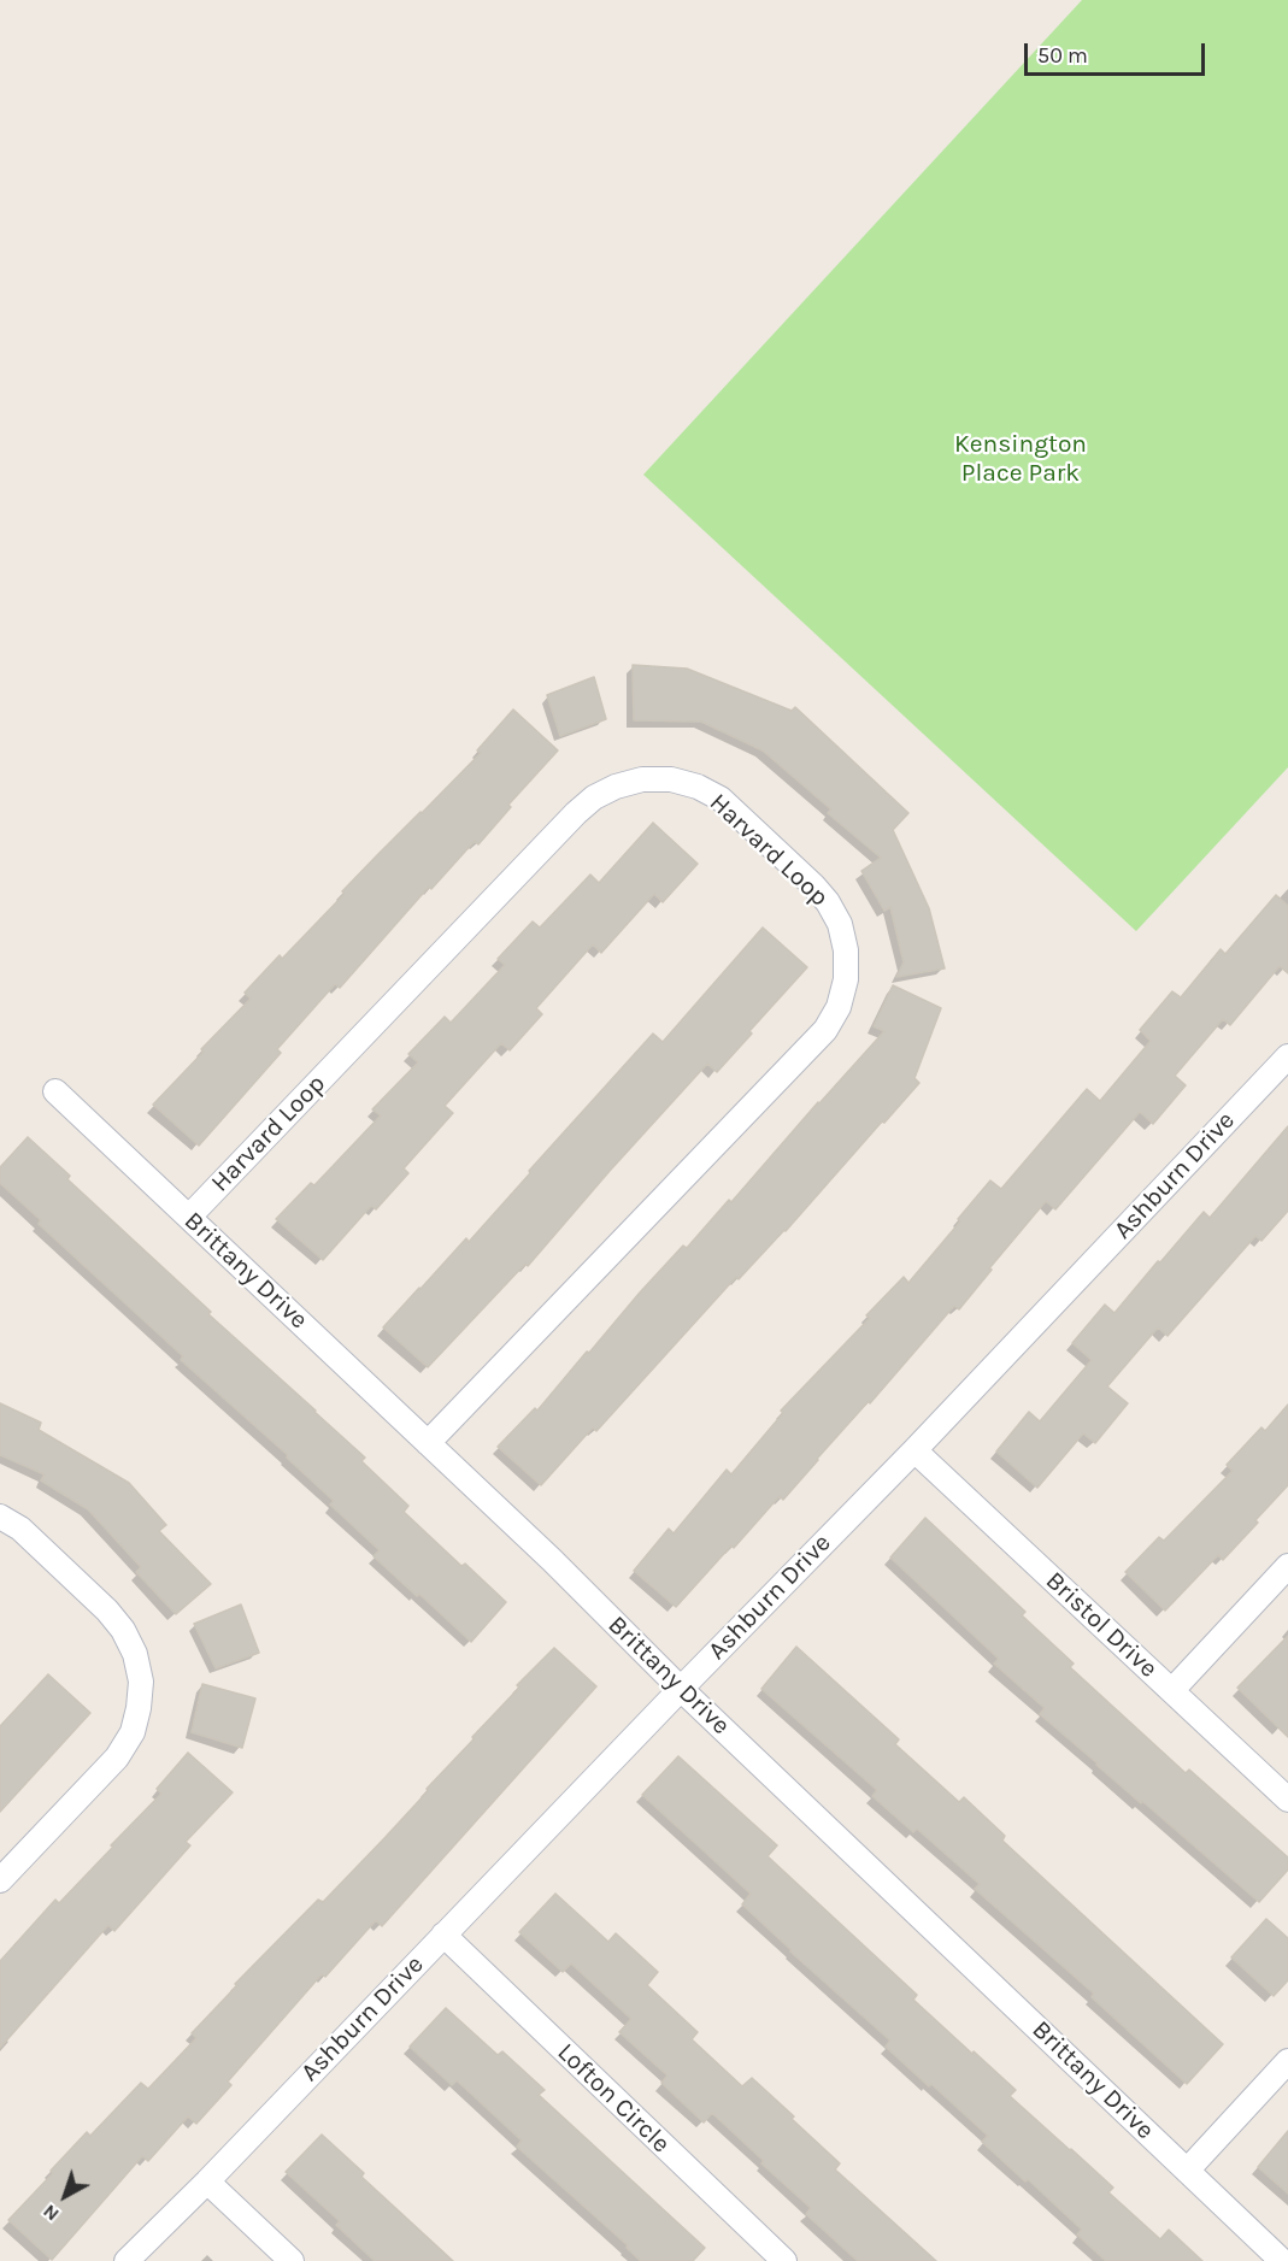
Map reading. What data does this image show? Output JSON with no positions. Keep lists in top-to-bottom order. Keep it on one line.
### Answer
{"streets":{"street":["Harvard Loop","Ashburn Drive","Brittany Drive","Bristol Drive","Lofton Circle"]},"crossings":[["Harvard Loop","Brittany Drive"],["Ashburn Drive","Brittany Drive"],["Ashburn Drive","Bristol Drive"],["Ashburn Drive","Lofton Circle"]],"parks":["Kensington Place Park"],"scale_bar":"50 m","north":"bottom left"}
